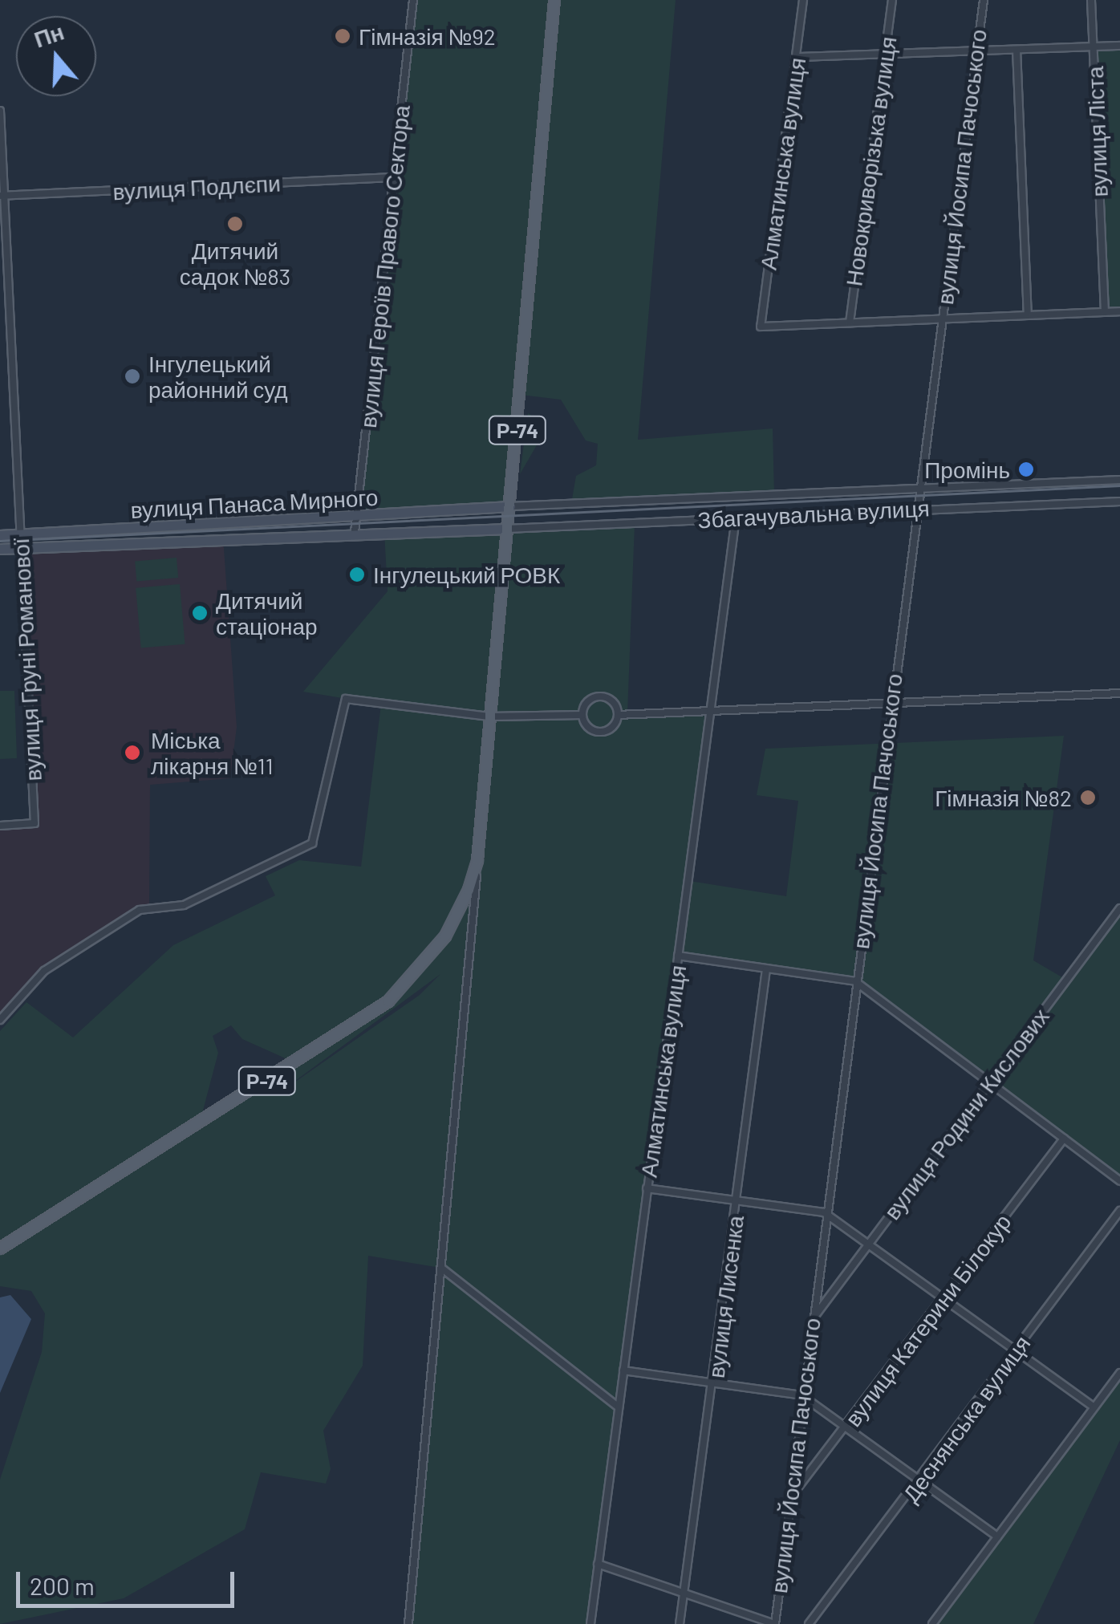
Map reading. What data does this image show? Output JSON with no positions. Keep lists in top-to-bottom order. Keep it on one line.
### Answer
{"streets":{"main road":["Р-74","вулиця Панаса Мирного"],"street":["вулиця Ліста","Новокриворізька вулиця","Алматинська вулиця","вулиця Йосипа Пачоського","вулиця Подлєпи","вулиця Героїв Правого Сектора","Збагачувальна вулиця","вулиця Груні Романової","вулиця Родини Кислових","вулиця Лисенка","вулиця Катерини Білокур","Деснянська вулиця"]},"crossings":[["Новокриворізька вулиця","Алматинська вулиця"],["Алматинська вулиця","Збагачувальна вулиця"],["вулиця Йосипа Пачоського","Збагачувальна вулиця"],["вулиця Йосипа Пачоського","вулиця Родини Кислових"],["вулиця Йосипа Пачоського","вулиця Катерини Білокур"],["вулиця Подлєпи","вулиця Героїв Правого Сектора"],["вулиця Подлєпи","вулиця Груні Романової"],["вулиця Героїв Правого Сектора","вулиця Панаса Мирного"],["Р-74","вулиця Панаса Мирного"],["Р-74","Збагачувальна вулиця"],["вулиця Панаса Мирного","Збагачувальна вулиця"],["вулиця Панаса Мирного","вулиця Груні Романової"]],"places":["Гімназія №92","Дитячий садок №83","Інгулецький районний суд","Промінь","Інгулецький РОВК","Дитячий стаціонар","Міська лікарня №11","Гімназія №82"],"scale_bar":"200 m","north":"top"}
